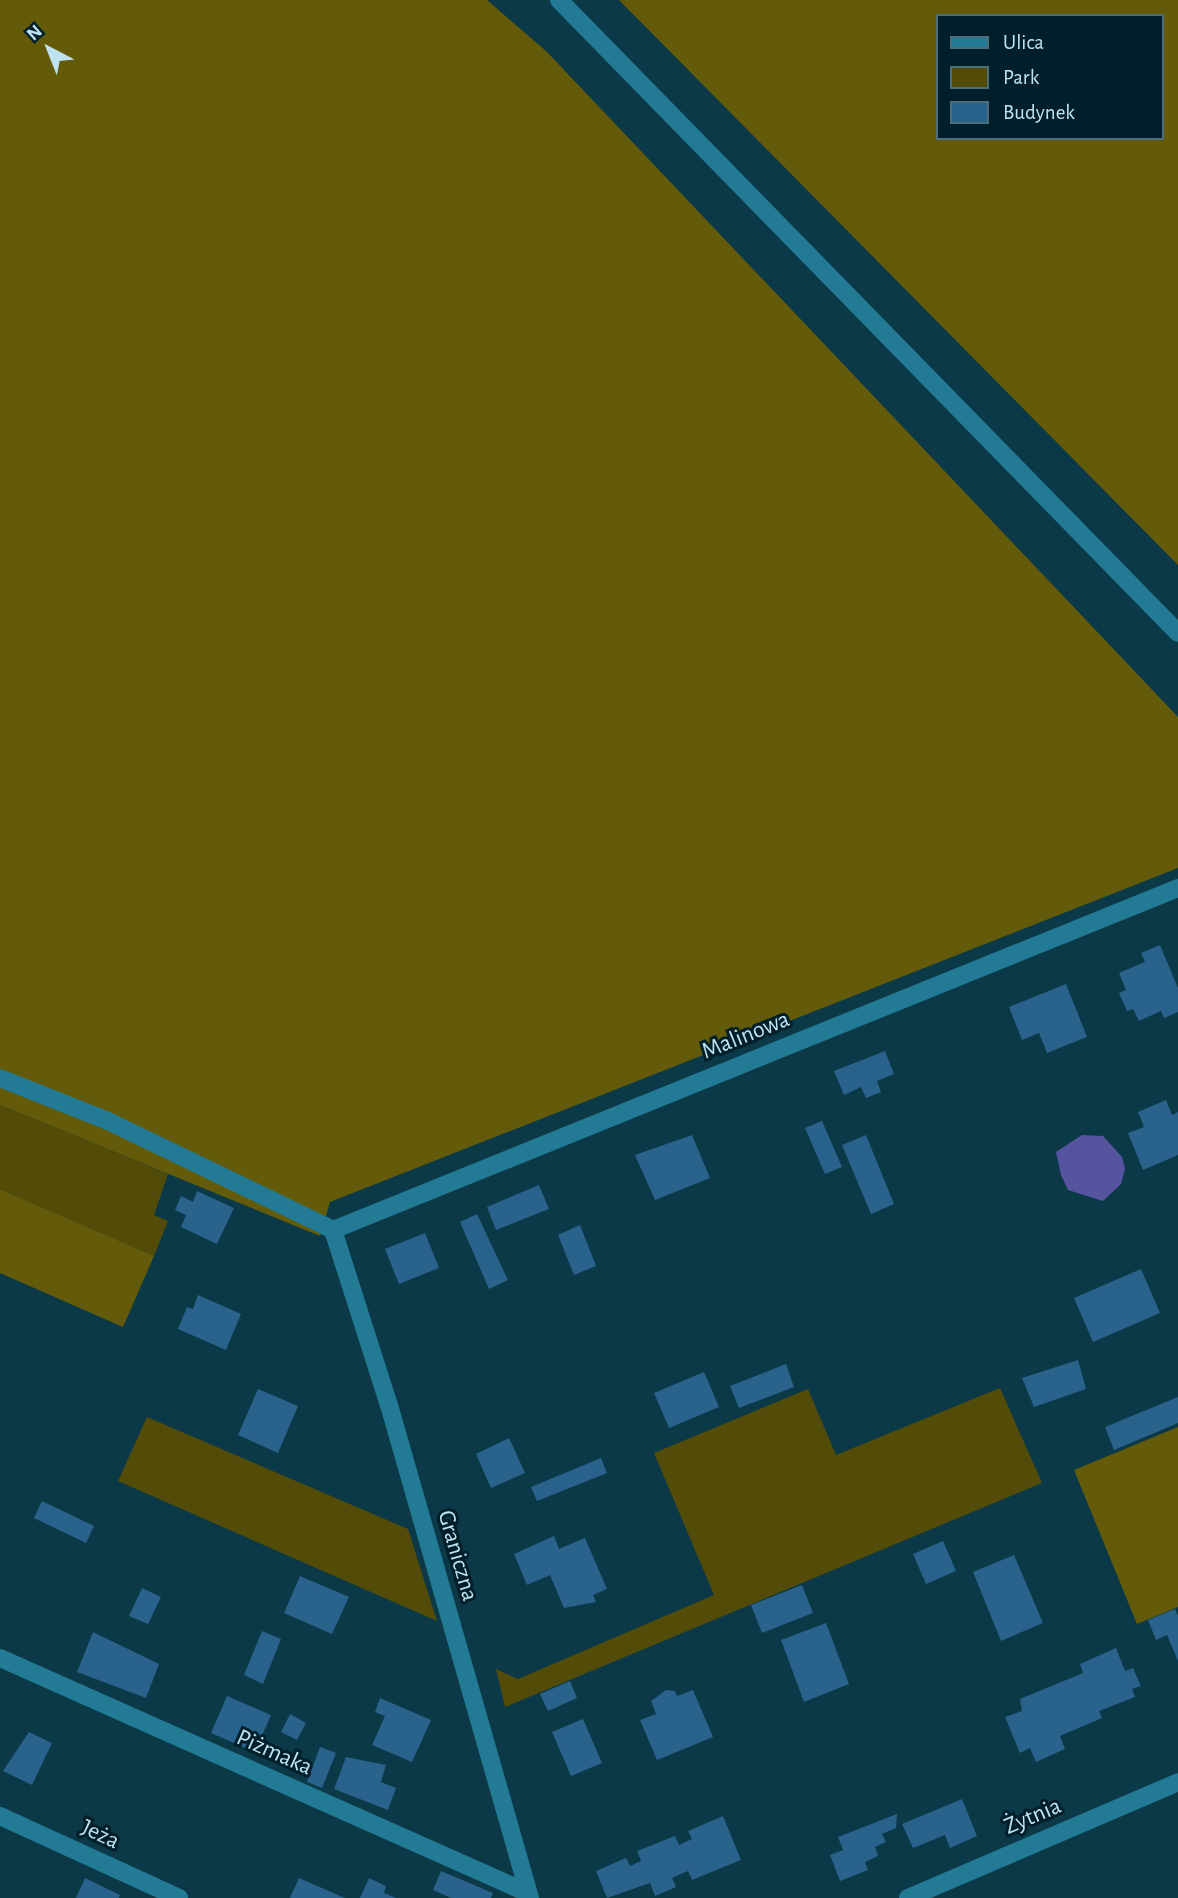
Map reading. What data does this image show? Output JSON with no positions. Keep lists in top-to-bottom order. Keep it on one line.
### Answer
{"streets":{"street":["Malinowa","Graniczna","Piżmaka","Żytnia","Jeża"]},"crossings":[["Malinowa","Graniczna"],["Graniczna","Piżmaka"]],"legend":["Ulica","Park","Budynek"],"north":"top left"}
